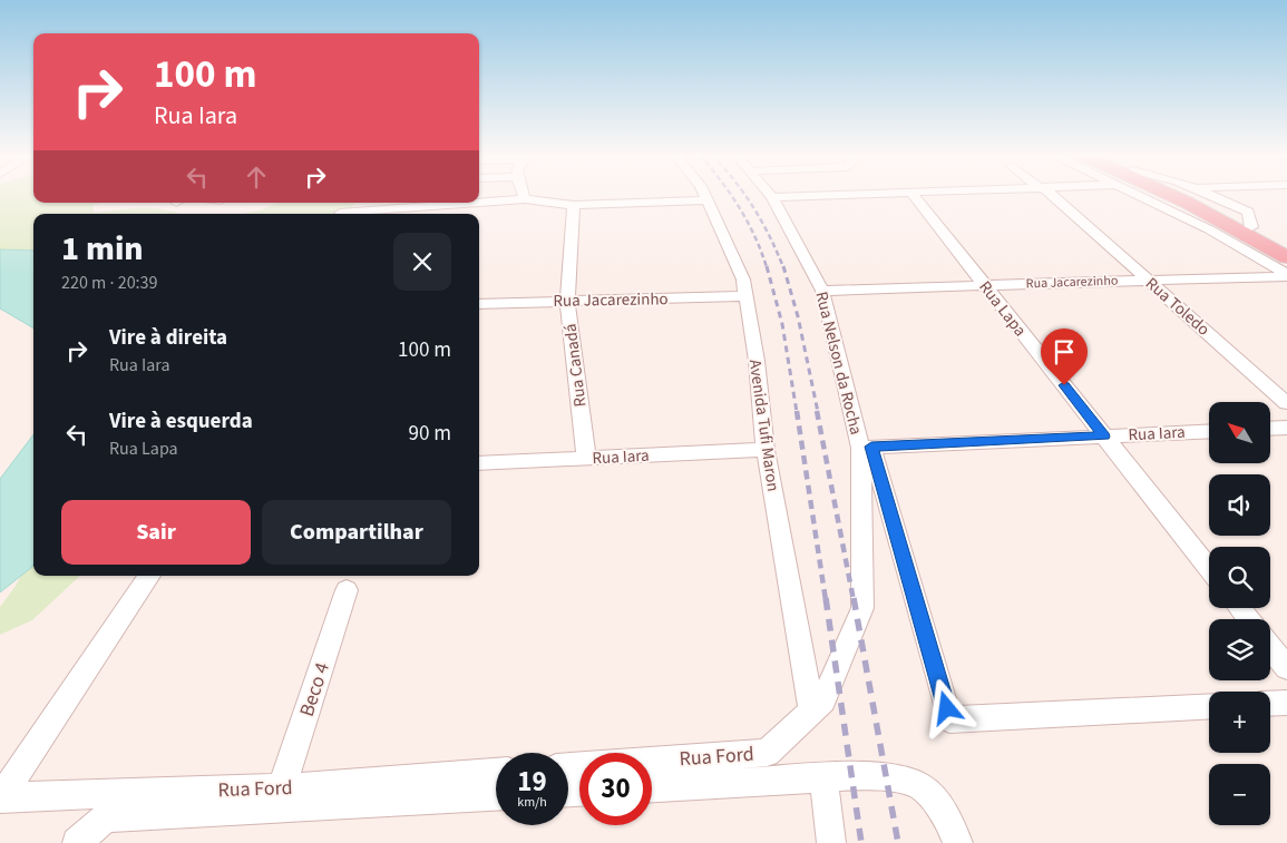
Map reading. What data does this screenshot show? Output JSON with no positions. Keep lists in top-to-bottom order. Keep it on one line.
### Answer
{"streets":{"street":["Rua Jacarezinho","Rua Toledo","Rua Lapa","Rua Nelson da Rocha","Rua Canadá","Avenida Tufi Maron","Rua Iara","Beco 4","Rua Ford"]},"crossings":[["Rua Jacarezinho","Rua Toledo"],["Rua Jacarezinho","Rua Lapa"],["Rua Jacarezinho","Rua Nelson da Rocha"],["Rua Jacarezinho","Rua Canadá"],["Rua Jacarezinho","Avenida Tufi Maron"],["Rua Lapa","Rua Iara"],["Rua Nelson da Rocha","Avenida Tufi Maron"],["Rua Nelson da Rocha","Rua Iara"],["Rua Nelson da Rocha","Rua Ford"],["Rua Canadá","Rua Iara"],["Avenida Tufi Maron","Rua Iara"],["Avenida Tufi Maron","Rua Ford"],["Beco 4","Rua Ford"]],"north":"top left","page":{"turn":["100 m","Rua Iara"],"heading":["1 min","220 m · 20:39"],"list":[{"name":"Vire à direita","note":"Rua Iara","value":"100 m"},{"name":"Vire à esquerda","note":"Rua Lapa","value":"90 m"}],"map_buttons":["+","−"],"buttons":["Sair","Compartilhar"],"speed":"19 km/h","limit":"30"}}
